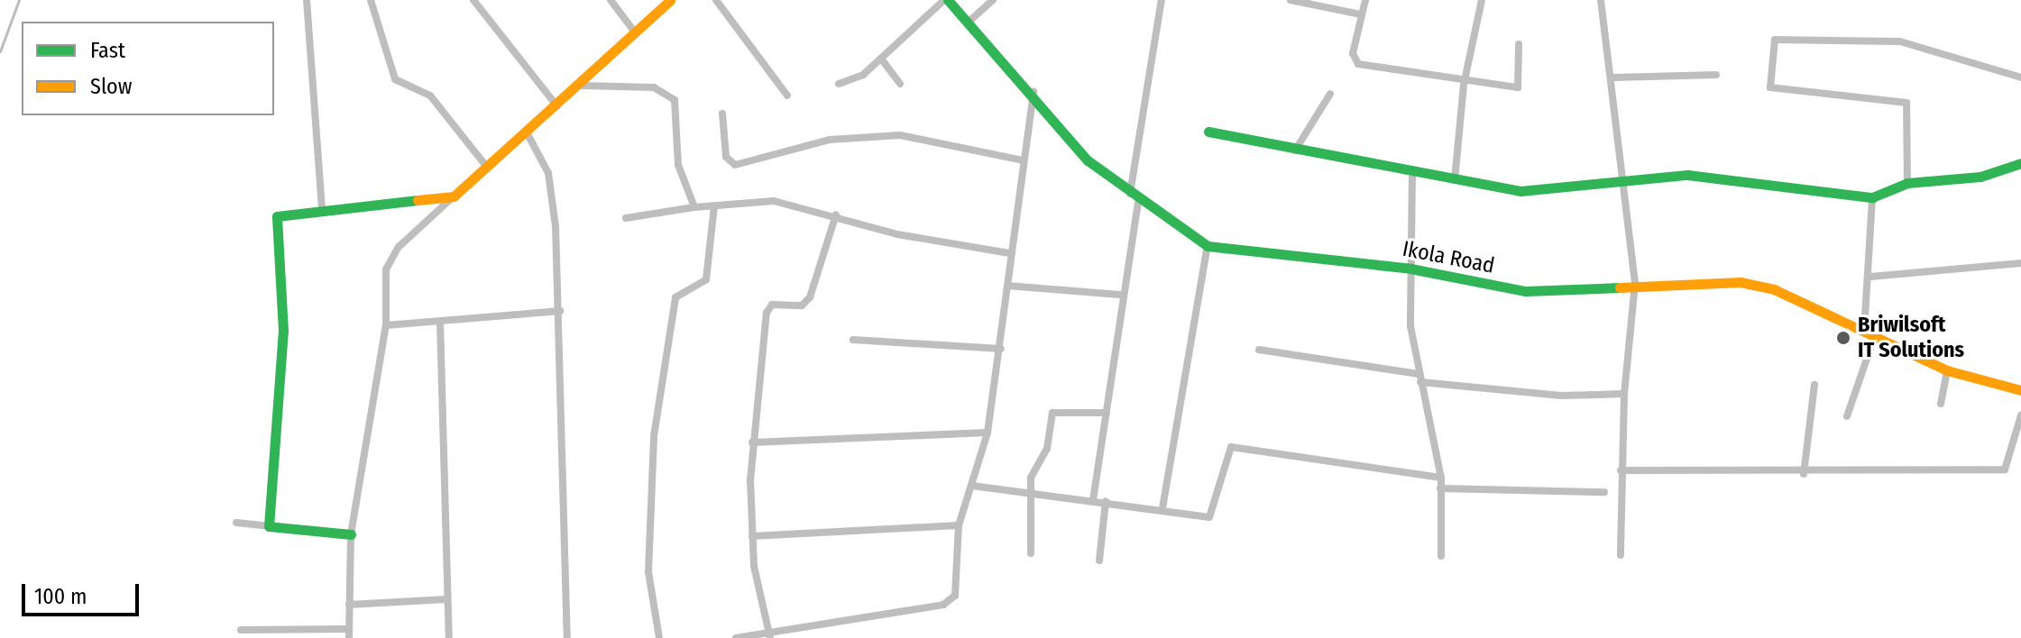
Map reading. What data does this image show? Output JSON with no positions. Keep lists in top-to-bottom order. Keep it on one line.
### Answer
{"streets":{"street":["Ikola Road"]},"places":["Briwilsoft IT Solutions"],"legend":["Fast","Slow"],"scale_bar":"100 m"}
